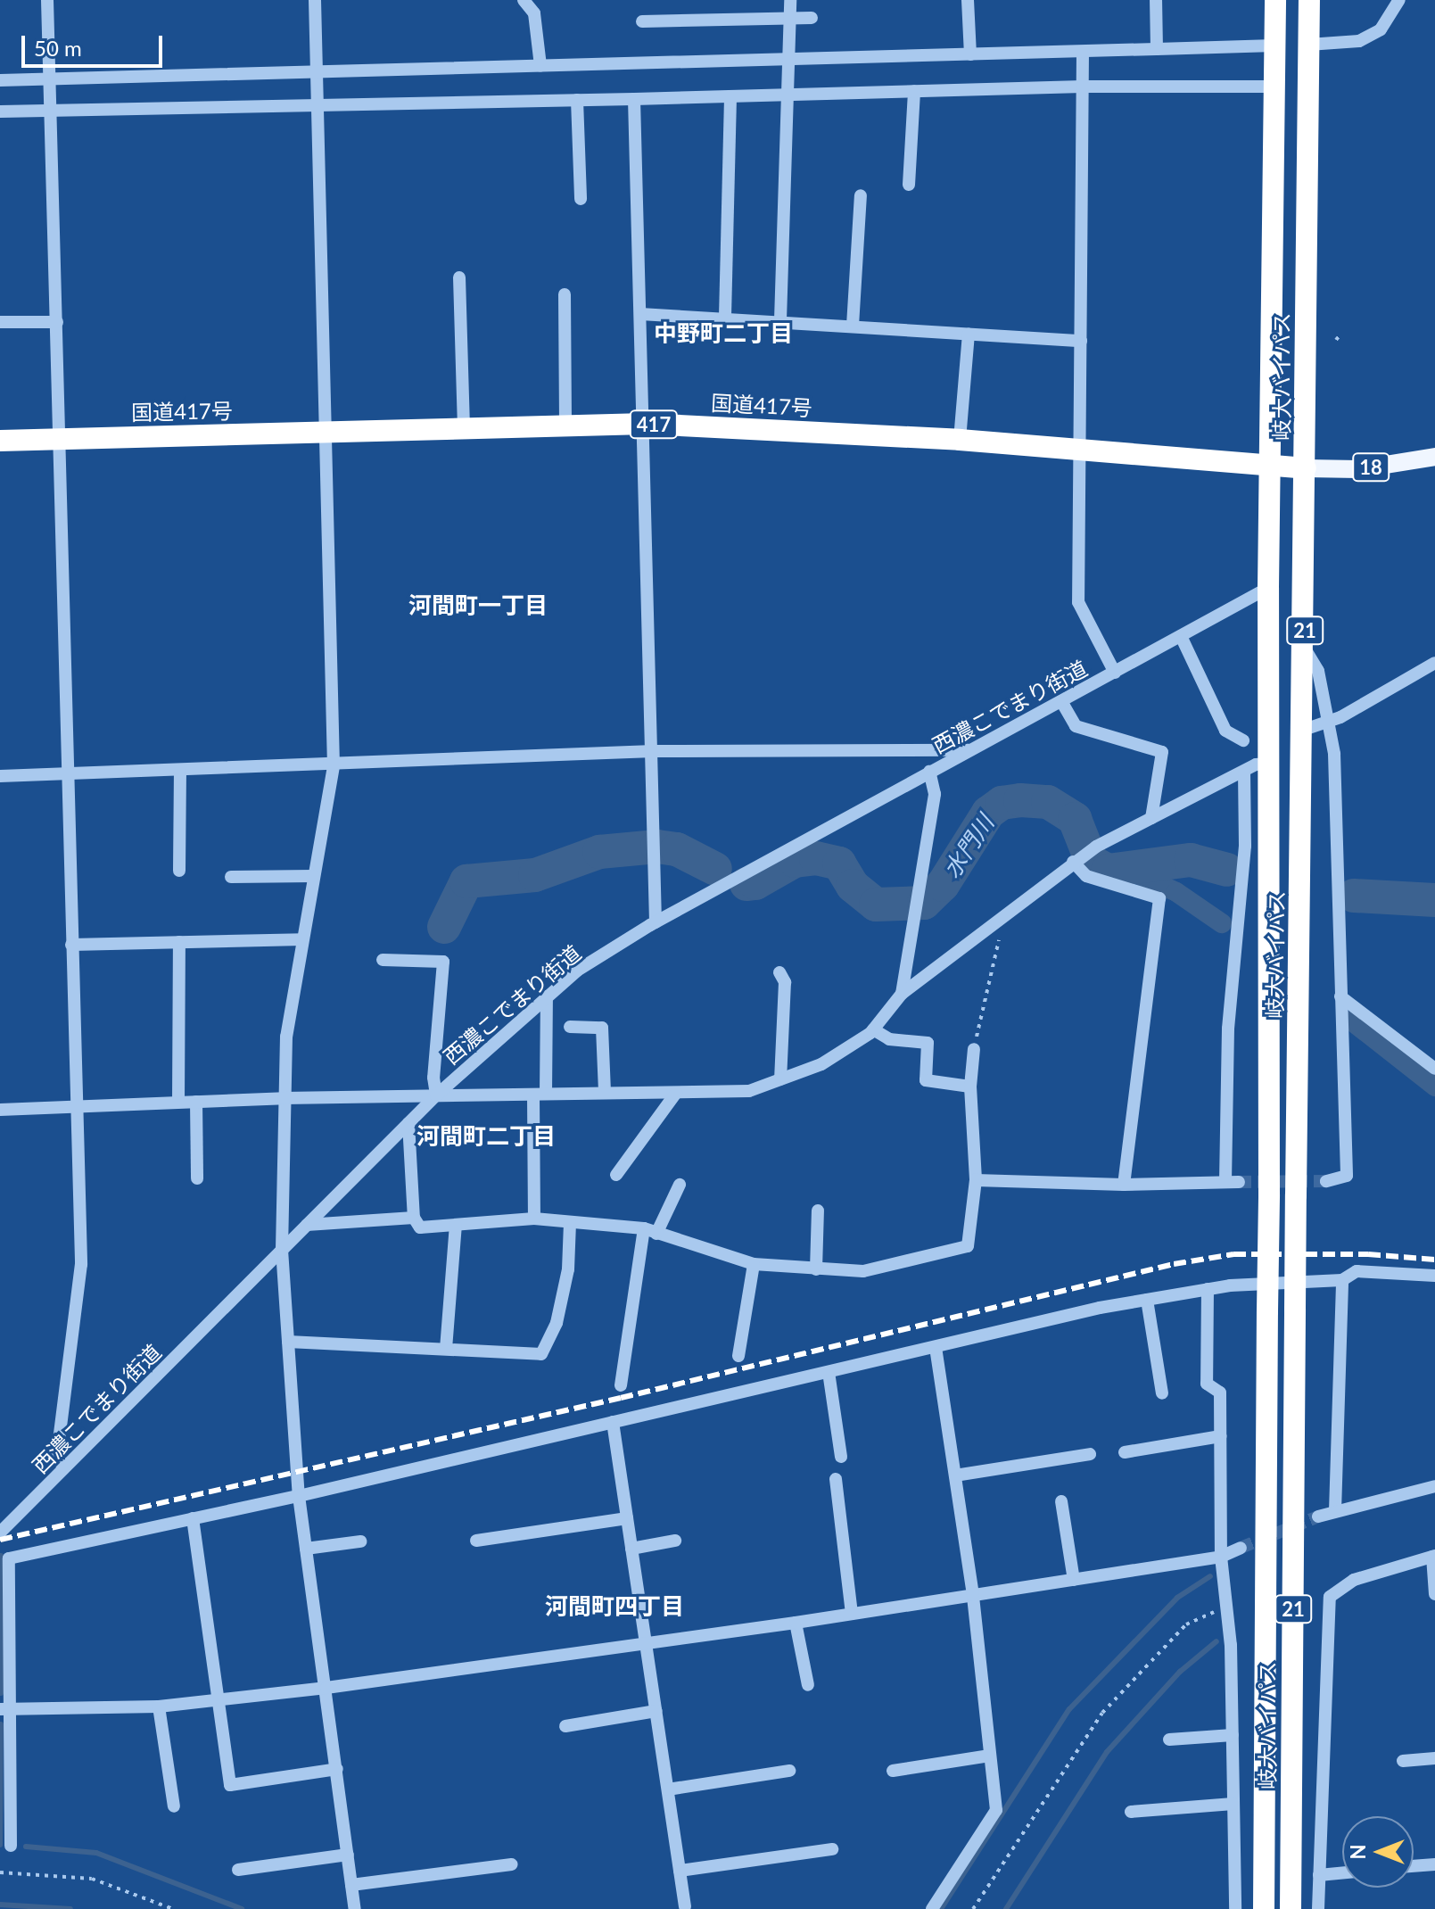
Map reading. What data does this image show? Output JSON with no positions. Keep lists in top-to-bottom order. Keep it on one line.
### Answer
{"streets":{"highway":["岐大バイパス","国道417号","417","21"],"main road":["18"],"street":["西濃こでまり街道"]},"crossings":[["岐大バイパス","国道417号"],["岐大バイパス","18"],["岐大バイパス","西濃こでまり街道"],["国道417号","18"]],"districts":["中野町二丁目","河間町一丁目","河間町二丁目","河間町四丁目"],"water":["水門川"],"scale_bar":"50 m","north":"left"}
